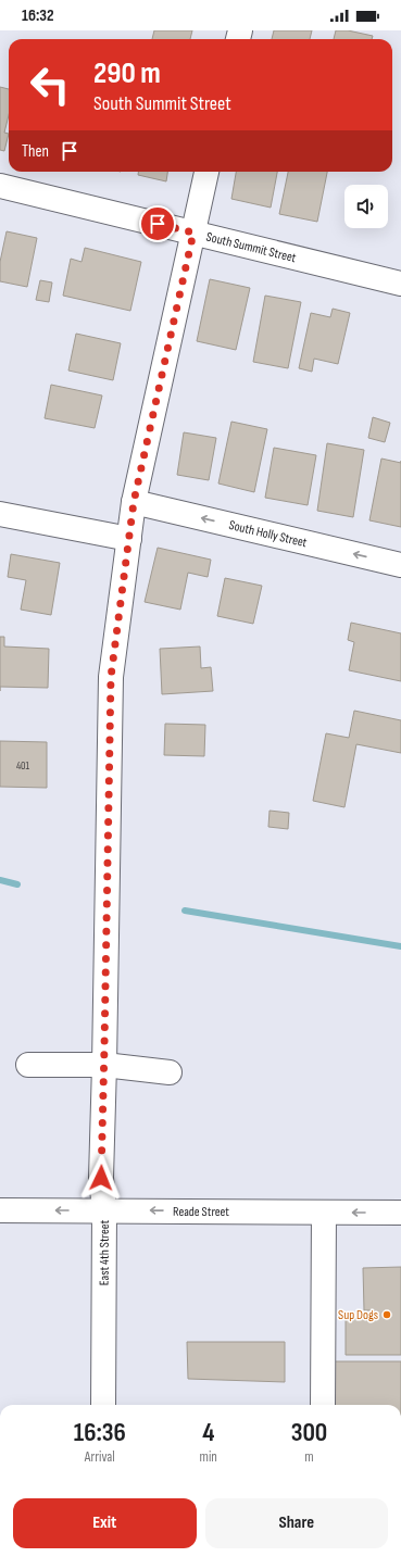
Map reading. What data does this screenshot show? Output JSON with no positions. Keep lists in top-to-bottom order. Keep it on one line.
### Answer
{"streets":{"street":["South Summit Street","South Holly Street","Reade Street","East 4th Street"]},"crossings":[["South Summit Street","East 4th Street"],["South Holly Street","East 4th Street"],["Reade Street","East 4th Street"]],"one_way":["South Holly Street"],"places":["Sup Dogs"],"house_numbers":["401"],"page":{"status":"16:32","turn":["290 m","South Summit Street"],"then":"Then","eta":["16:36","Arrival","4","min","300","m"],"buttons":["Exit","Share"]}}
